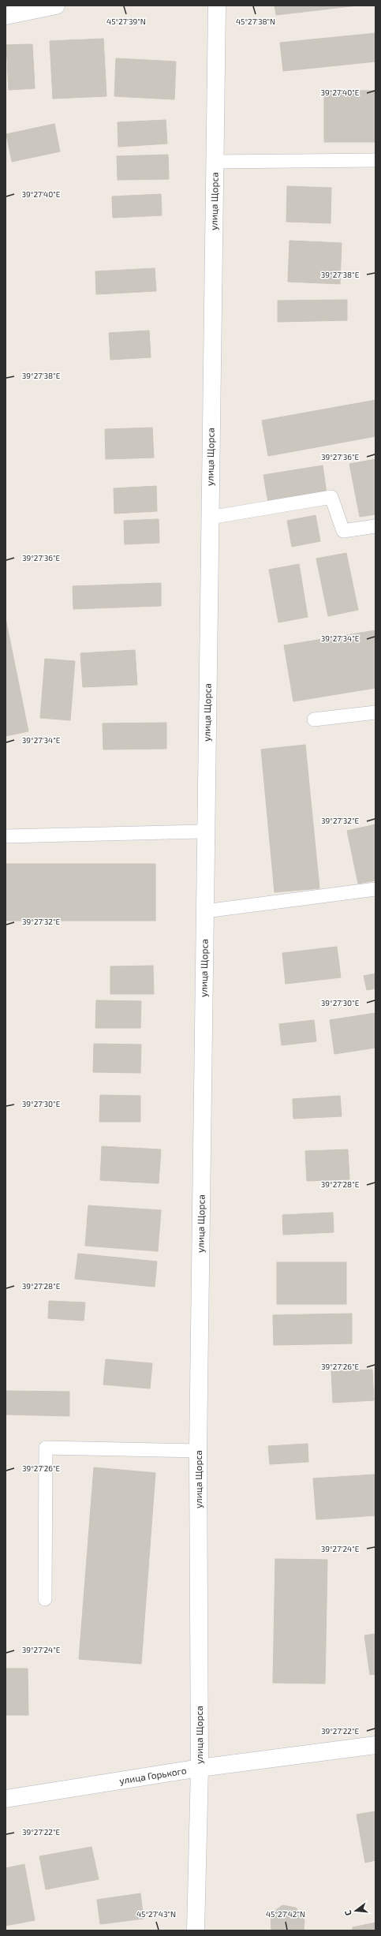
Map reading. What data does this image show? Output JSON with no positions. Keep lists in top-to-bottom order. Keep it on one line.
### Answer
{"streets":{"street":["улица Щорса","улица Горького"]},"crossings":[["улица Щорса","улица Горького"]],"north":"left","coordinates":["45°27'39\"N","45°27'38\"N","39°27'40\"E","39°27'38\"E","39°27'36\"E","39°27'34\"E","39°27'32\"E","39°27'30\"E","39°27'28\"E","39°27'26\"E","39°27'24\"E","39°27'22\"E","45°27'43\"N","45°27'42\"N"]}
